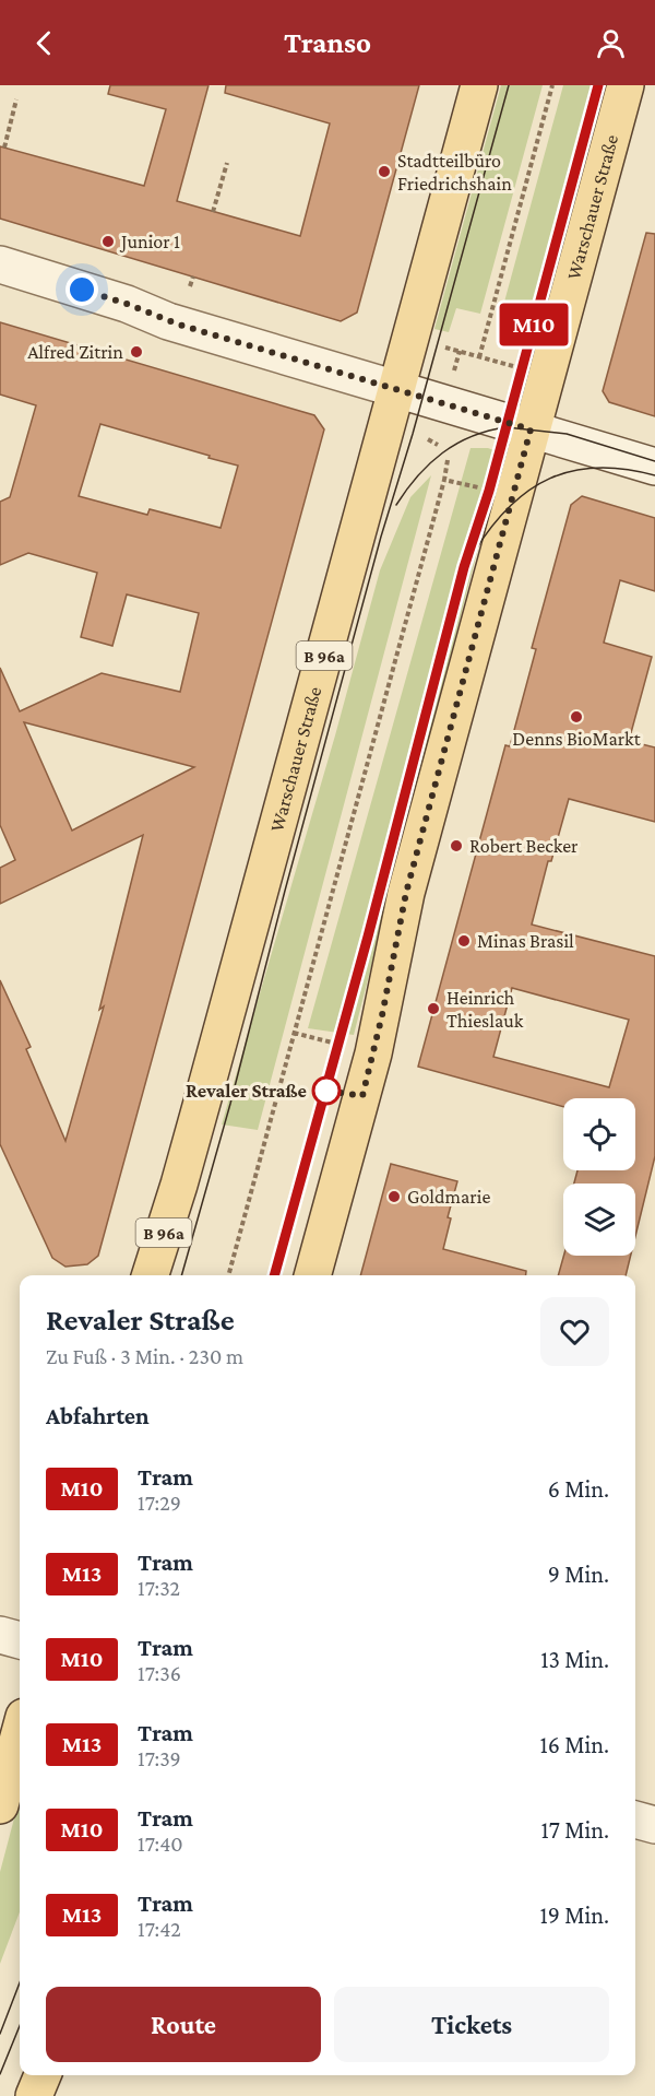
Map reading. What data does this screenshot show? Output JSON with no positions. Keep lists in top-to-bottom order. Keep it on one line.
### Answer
{"streets":{"main road":["Warschauer Straße","B 96a"]},"places":["Stadtteilbüro Friedrichshain","Junior 1","Alfred Zitrin","Denns BioMarkt","Robert Becker","Minas Brasil","Heinrich Thieslauk","Revaler Straße","Goldmarie"],"lines":["tram line M10"],"page":{"header":"Transo","on_map":"M10","heading":[["Revaler Straße","Zu Fuß · 3 Min. · 230 m"],"Abfahrten"],"list":[{"mark":"M10","name":"Tram","note":"17:29","value":"6 Min."},{"mark":"M13","name":"Tram","note":"17:32","value":"9 Min."},{"mark":"M10","name":"Tram","note":"17:36","value":"13 Min."},{"mark":"M13","name":"Tram","note":"17:39","value":"16 Min."},{"mark":"M10","name":"Tram","note":"17:40","value":"17 Min."},{"mark":"M13","name":"Tram","note":"17:42","value":"19 Min."}],"buttons":["Route","Tickets"]}}
